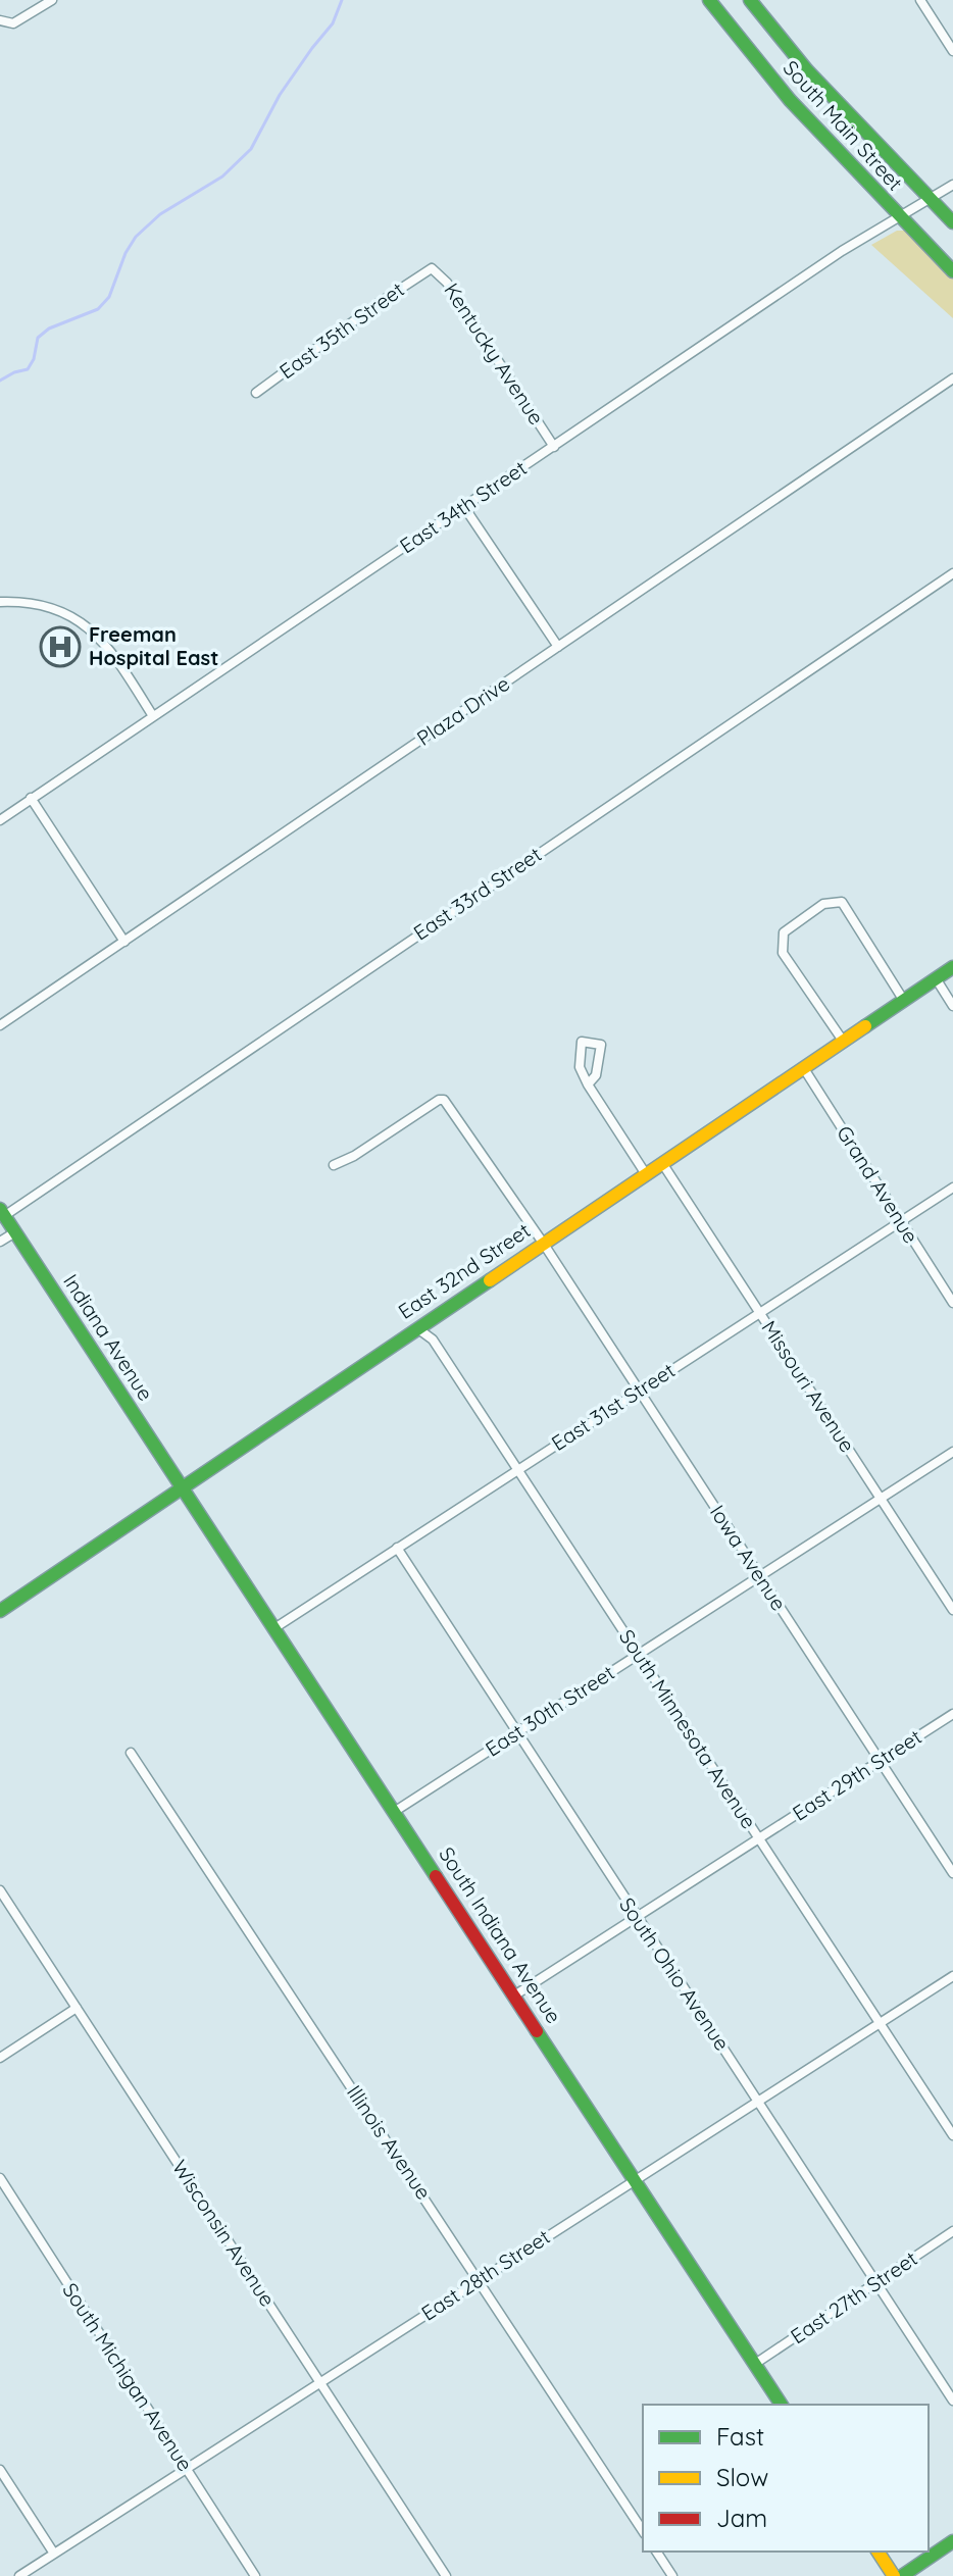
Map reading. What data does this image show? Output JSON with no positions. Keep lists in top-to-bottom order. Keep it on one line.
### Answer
{"streets":{"main road":["South Main Street","East 32nd Street","Indiana Avenue","South Indiana Avenue"],"street":["East 35th Street","Kentucky Avenue","East 34th Street","Plaza Drive","East 33rd Street","Grand Avenue","Missouri Avenue","East 31st Street","Iowa Avenue","East 30th Street","South Minnesota Avenue","East 29th Street","South Ohio Avenue","Illinois Avenue","Wisconsin Avenue","East 28th Street","East 27th Street","South Michigan Avenue"]},"crossings":[["South Main Street","East 34th Street"],["East 35th Street","Kentucky Avenue"],["Kentucky Avenue","East 34th Street"],["East 33rd Street","Indiana Avenue"],["Grand Avenue","East 32nd Street"],["Grand Avenue","East 31st Street"],["East 32nd Street","Indiana Avenue"],["East 32nd Street","Missouri Avenue"],["East 32nd Street","Iowa Avenue"],["East 32nd Street","South Minnesota Avenue"],["East 32nd Street","South Indiana Avenue"],["Indiana Avenue","South Indiana Avenue"],["Missouri Avenue","East 31st Street"],["Missouri Avenue","East 30th Street"],["East 31st Street","Iowa Avenue"],["East 31st Street","South Minnesota Avenue"],["East 31st Street","South Indiana Avenue"],["East 31st Street","South Ohio Avenue"],["Iowa Avenue","East 30th Street"],["Iowa Avenue","East 29th Street"],["East 30th Street","South Minnesota Avenue"],["East 30th Street","South Indiana Avenue"],["East 30th Street","South Ohio Avenue"],["South Minnesota Avenue","East 29th Street"],["South Minnesota Avenue","East 28th Street"],["East 29th Street","South Indiana Avenue"],["East 29th Street","South Ohio Avenue"],["South Indiana Avenue","East 28th Street"],["South Indiana Avenue","East 27th Street"],["South Ohio Avenue","East 28th Street"],["South Ohio Avenue","East 27th Street"],["Illinois Avenue","East 28th Street"],["Wisconsin Avenue","East 28th Street"],["East 28th Street","South Michigan Avenue"]],"places":{"hospital":["Freeman Hospital East"]},"legend":["Fast","Slow","Jam"]}
